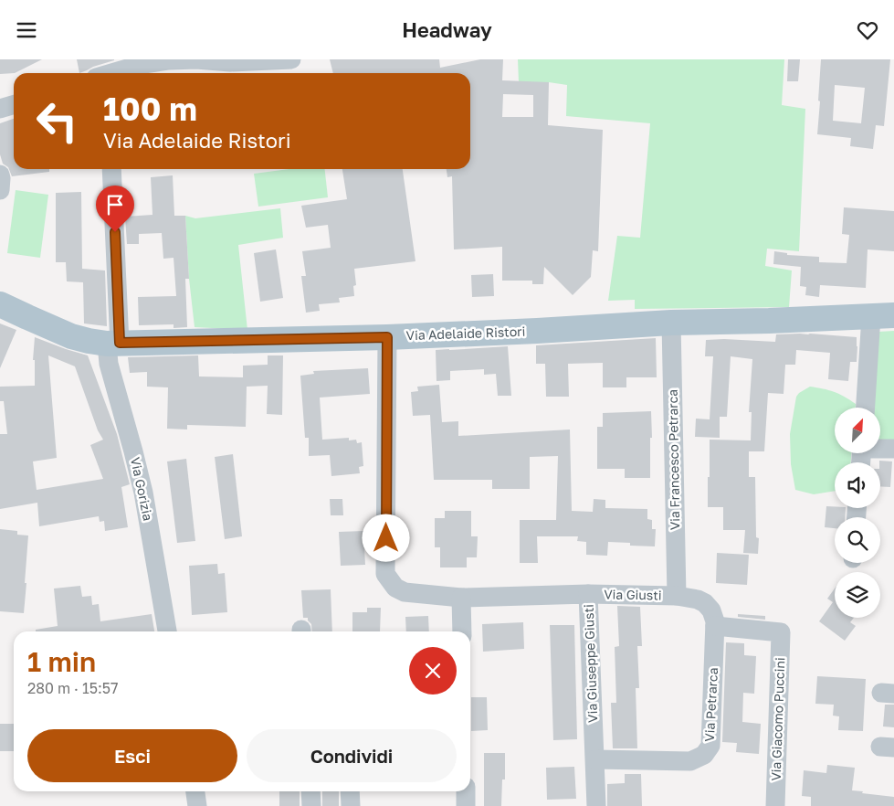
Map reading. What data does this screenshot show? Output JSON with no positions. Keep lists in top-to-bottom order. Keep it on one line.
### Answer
{"streets":{"main road":["Via Adelaide Ristori"],"street":["Via Francesco Petrarca","Via Gorizia","Via Giusti","Via Giuseppe Giusti","Via Petrarca","Via Giacomo Puccini"]},"crossings":[["Via Adelaide Ristori","Via Francesco Petrarca"],["Via Adelaide Ristori","Via Gorizia"],["Via Adelaide Ristori","Via Giuseppe Giusti"],["Via Francesco Petrarca","Via Giusti"],["Via Francesco Petrarca","Via Petrarca"],["Via Giusti","Via Giuseppe Giusti"],["Via Giusti","Via Petrarca"],["Via Giuseppe Giusti","Via Petrarca"],["Via Petrarca","Via Giacomo Puccini"]],"north":"top right","page":{"header":"Headway","turn":["100 m","Via Adelaide Ristori"],"heading":["1 min","280 m · 15:57"],"buttons":["Esci","Condividi"]}}
